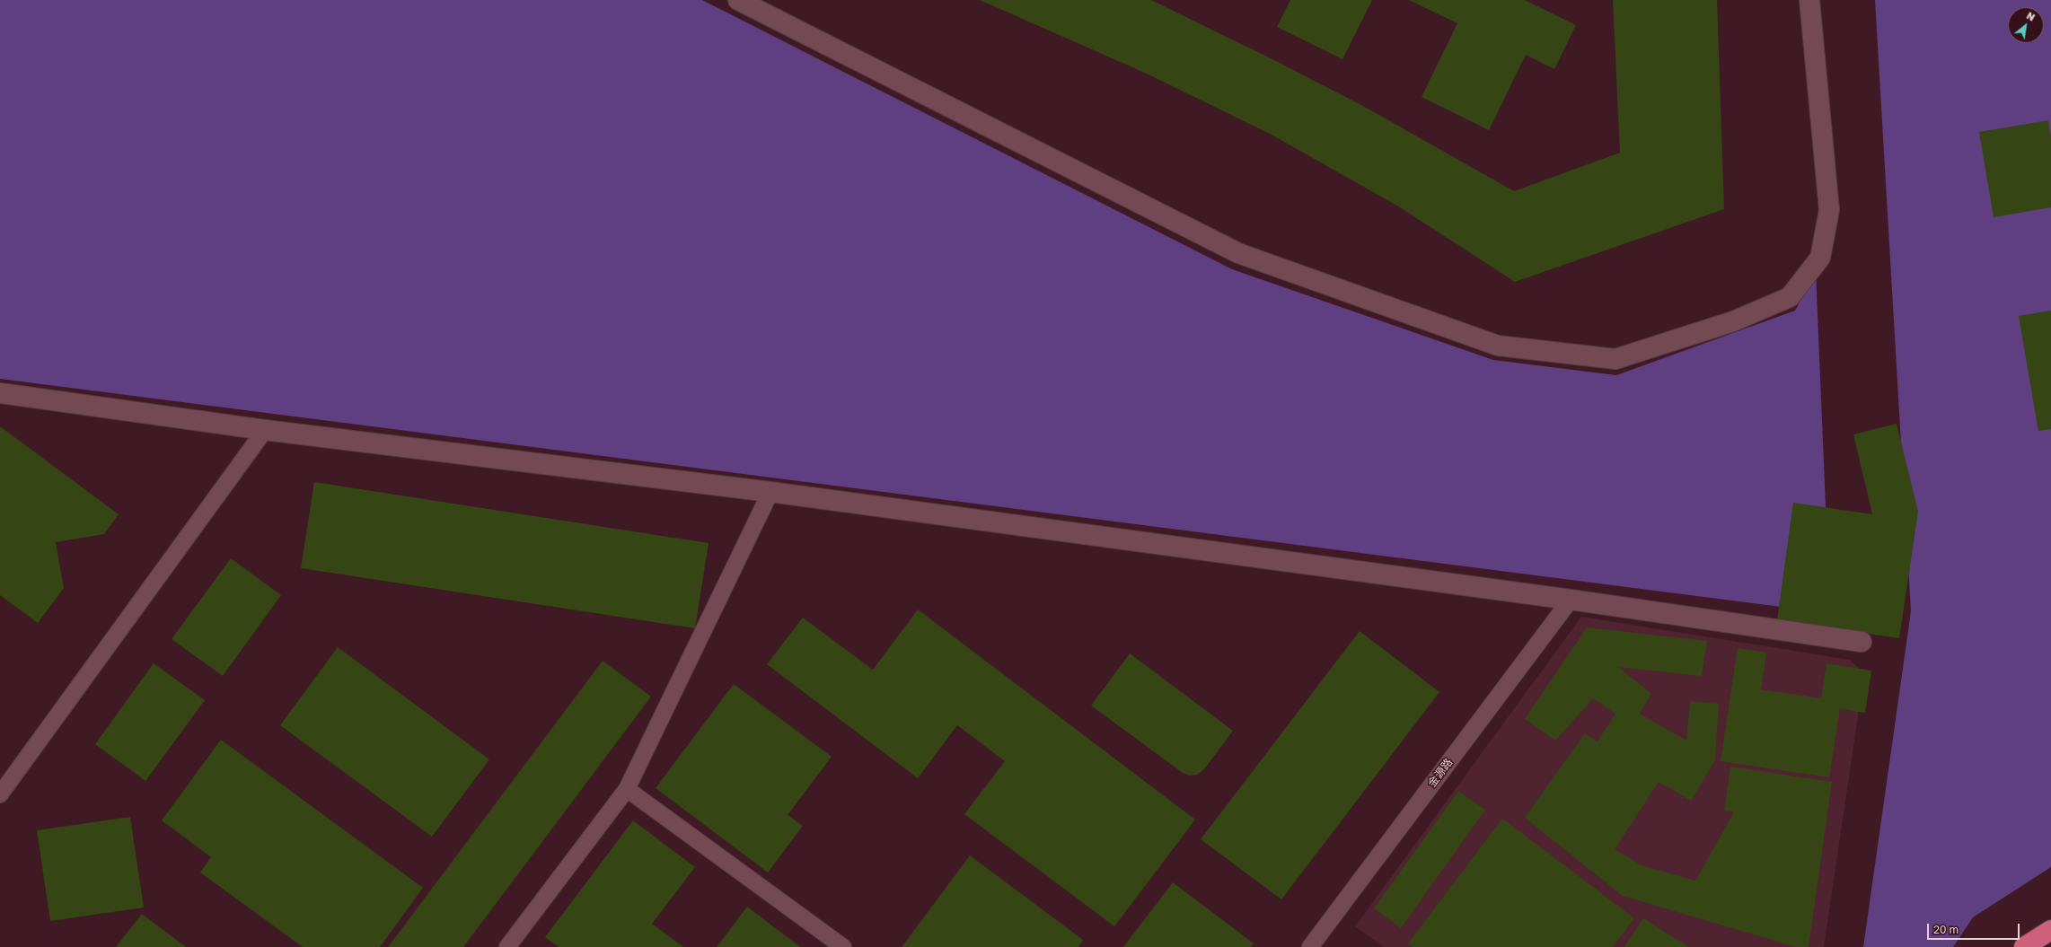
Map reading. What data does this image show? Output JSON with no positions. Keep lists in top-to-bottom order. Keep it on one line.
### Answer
{"streets":{"lane":["金源路"]},"scale_bar":"20 m","north":"top right"}
